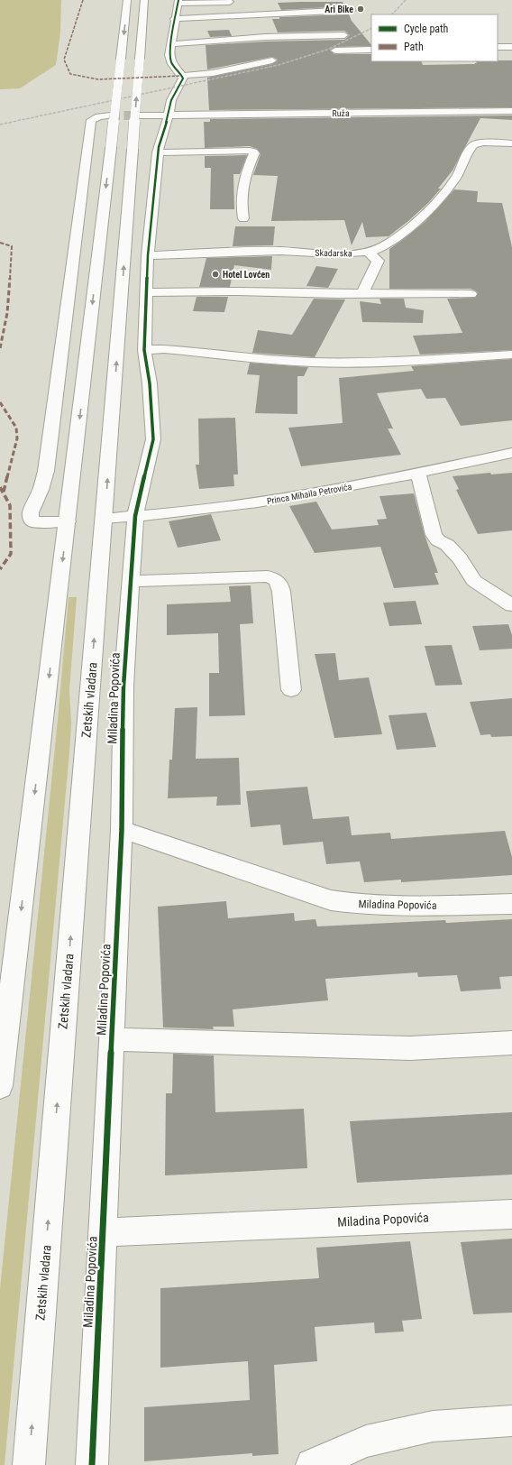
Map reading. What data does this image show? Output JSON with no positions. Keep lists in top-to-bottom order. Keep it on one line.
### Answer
{"streets":{"street":["Ruža","Skadarska","Princa Mihaila Petrovića","Miladina Popovića","Zetskih vladara"]},"crossings":[["Ruža","Miladina Popovića"],["Skadarska","Miladina Popovića"],["Princa Mihaila Petrovića","Miladina Popovića"],["Princa Mihaila Petrovića","Zetskih vladara"]],"places":["Ari Bike","Hotel Lovćen"],"legend":["Cycle path","Path"]}
